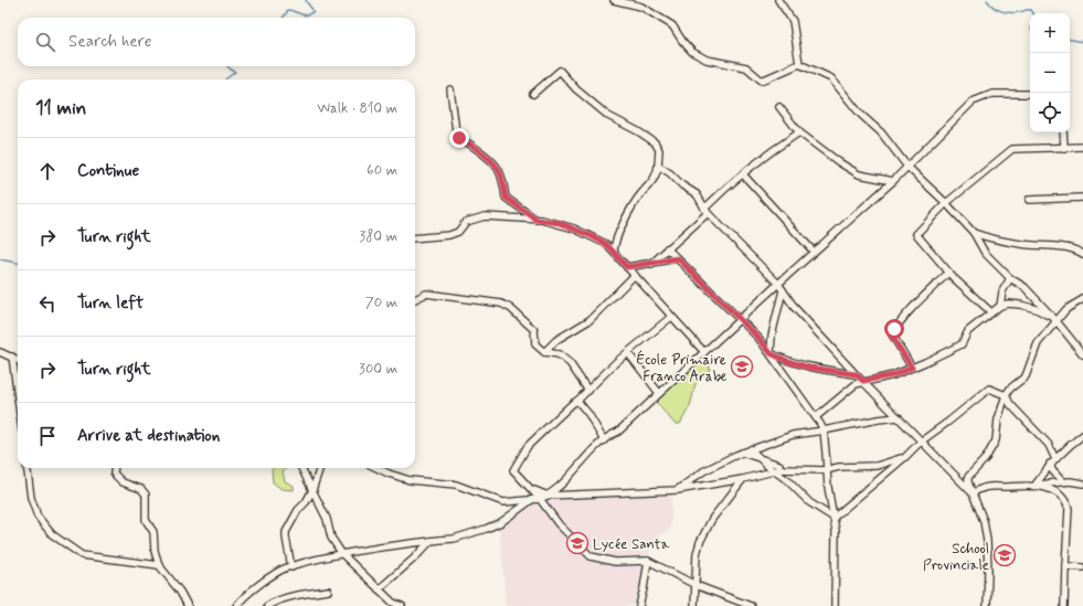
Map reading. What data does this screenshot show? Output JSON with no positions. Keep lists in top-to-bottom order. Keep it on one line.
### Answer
{"places":{"school or university":["École Primaire Franco Arabe","Lycée Santa","School Provinciale"]},"page":{"map_buttons":["+","−"],"search":"Search here","heading":["11 min","Walk · 810 m"],"list":[["Continue","60 m"],["Turn right","380 m"],["Turn left","70 m"],["Turn right","300 m"],"Arrive at destination"]}}
